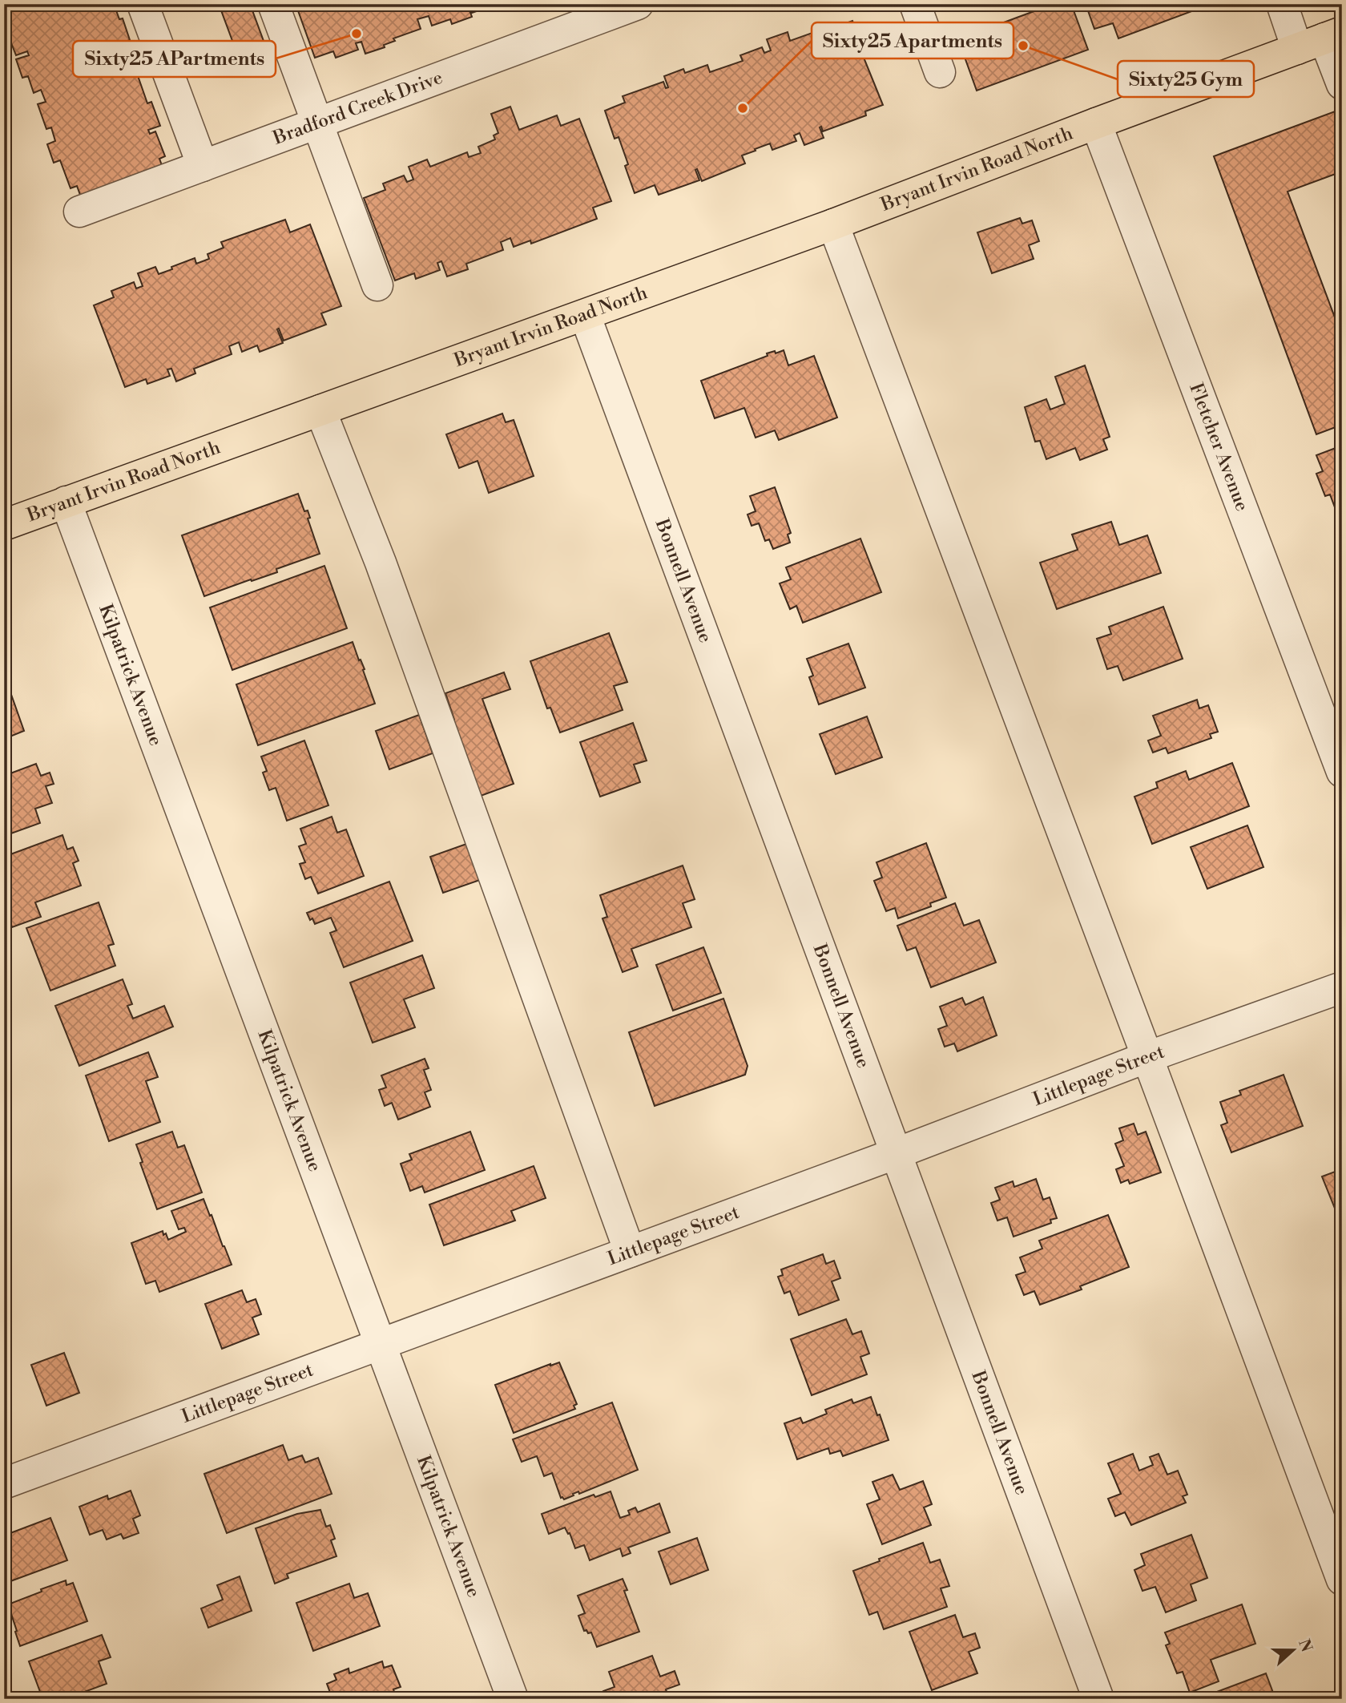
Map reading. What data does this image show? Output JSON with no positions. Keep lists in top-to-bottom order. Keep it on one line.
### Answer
{"streets":{"main road":["Bryant Irvin Road North"],"street":["Bradford Creek Drive","Fletcher Avenue","Bonnell Avenue","Kilpatrick Avenue","Littlepage Street"]},"crossings":[["Bryant Irvin Road North","Fletcher Avenue"],["Bryant Irvin Road North","Bonnell Avenue"],["Bryant Irvin Road North","Kilpatrick Avenue"],["Bonnell Avenue","Littlepage Street"],["Kilpatrick Avenue","Littlepage Street"]],"places":["Sixty25 APartments","Sixty25 Gym","Sixty25 Apartments"],"north":"right"}
